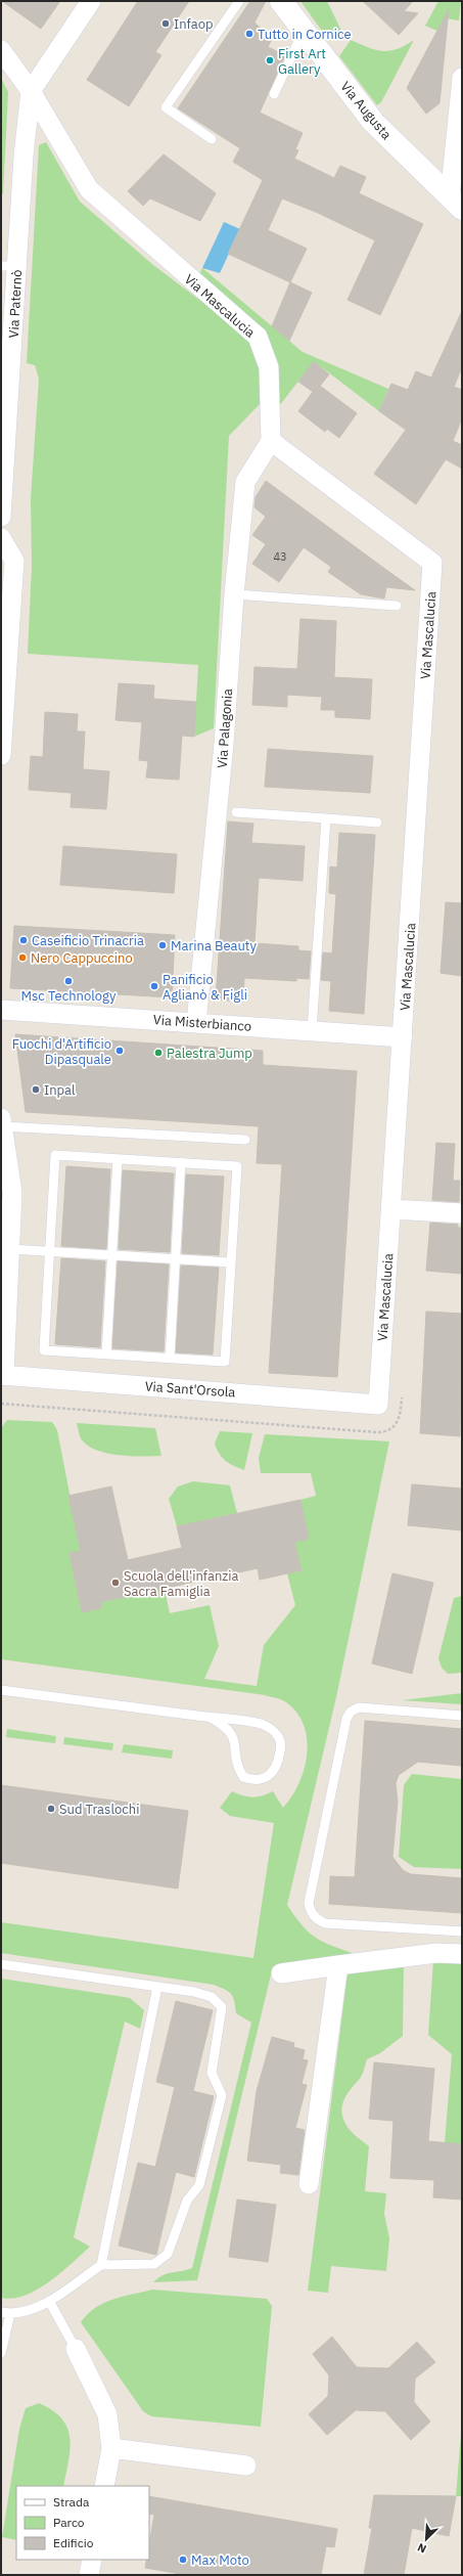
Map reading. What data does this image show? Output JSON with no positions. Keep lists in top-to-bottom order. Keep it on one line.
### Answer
{"streets":{"main road":["Via Augusta"],"street":["Via Paternò","Via Mascalucia","Via Palagonia","Via Misterbianco","Via Sant'Orsola"]},"crossings":[["Via Paternò","Via Mascalucia"],["Via Mascalucia","Via Palagonia"],["Via Mascalucia","Via Misterbianco"],["Via Mascalucia","Via Sant'Orsola"],["Via Palagonia","Via Misterbianco"]],"places":["Infaop","Tutto in Cornice","First Art Gallery","Caseificio Trinacria","Marina Beauty","Nero Cappuccino","Msc Technology","Panificio Aglianò & Figli","Fuochi d'Artificio Dipasquale","Palestra Jump","Inpal","Scuola dell'infanzia Sacra Famiglia","Sud Traslochi","Max Moto"],"house_numbers":["43"],"legend":["Strada","Parco","Edificio"],"north":"bottom left"}
